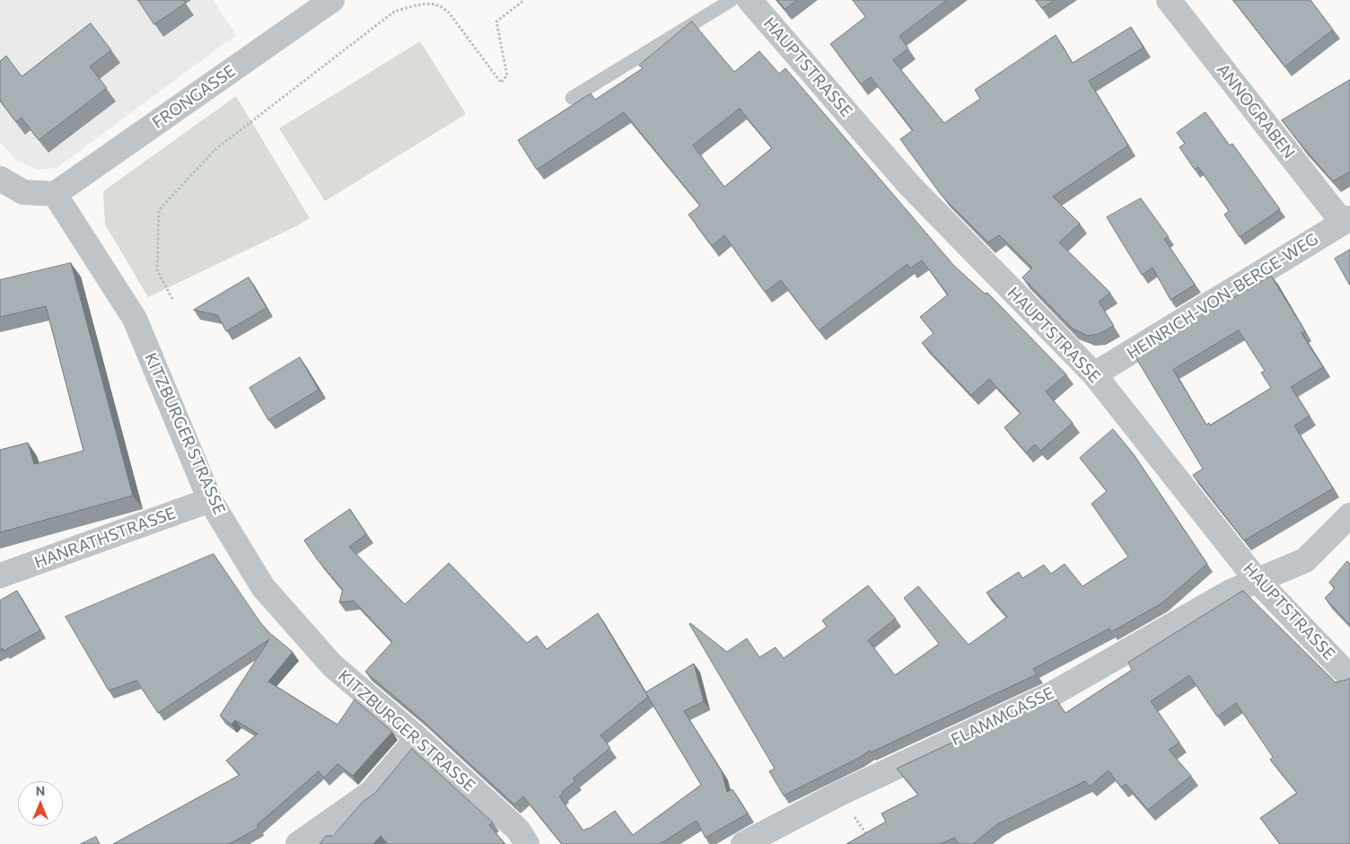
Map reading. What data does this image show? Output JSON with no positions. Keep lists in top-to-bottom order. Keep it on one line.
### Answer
{"streets":{"street":["HAUPTSTRASSE","FRONGASSE","ANNOGRABEN","HEINRICH-VON-BERGE-WEG","KITZBURGER STRASSE","HANRATHSTRASSE","FLAMMGASSE"]},"crossings":[["HAUPTSTRASSE","HEINRICH-VON-BERGE-WEG"],["HAUPTSTRASSE","FLAMMGASSE"],["FRONGASSE","KITZBURGER STRASSE"],["ANNOGRABEN","HEINRICH-VON-BERGE-WEG"],["KITZBURGER STRASSE","HANRATHSTRASSE"]],"north":"top"}
